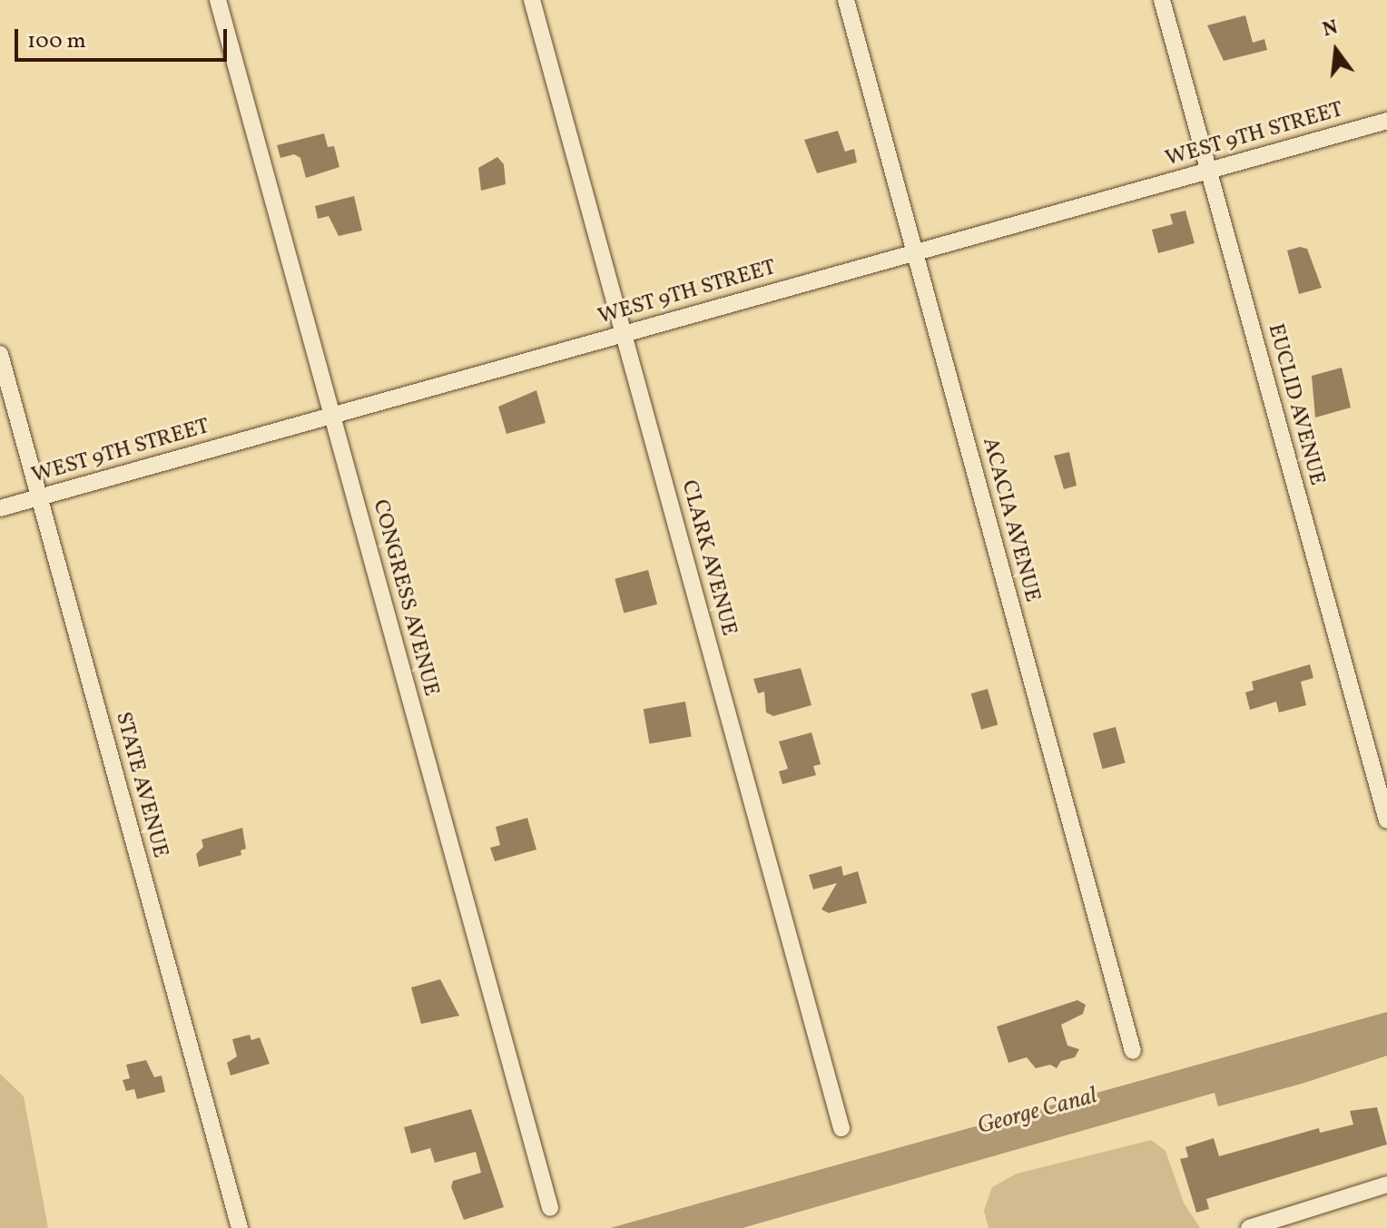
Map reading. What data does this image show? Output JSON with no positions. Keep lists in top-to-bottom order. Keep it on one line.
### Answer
{"streets":{"street":["WEST 9TH STREET","EUCLID AVENUE","ACACIA AVENUE","CLARK AVENUE","CONGRESS AVENUE","STATE AVENUE"]},"crossings":[["WEST 9TH STREET","EUCLID AVENUE"],["WEST 9TH STREET","ACACIA AVENUE"],["WEST 9TH STREET","CLARK AVENUE"],["WEST 9TH STREET","CONGRESS AVENUE"],["WEST 9TH STREET","STATE AVENUE"]],"water":["George Canal"],"scale_bar":"100 m","north":"top"}
